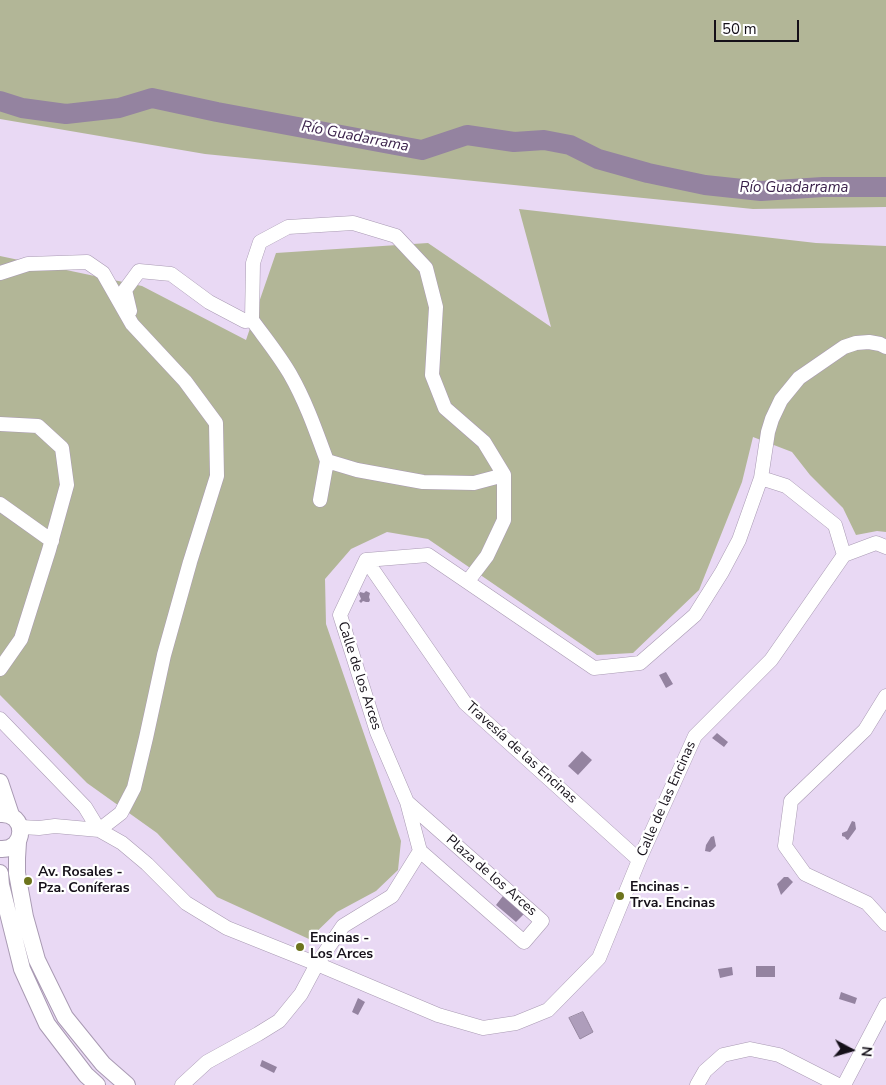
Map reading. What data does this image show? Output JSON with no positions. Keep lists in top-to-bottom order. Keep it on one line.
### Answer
{"streets":{"street":["Calle de los Arces","Travesía de las Encinas","Calle de las Encinas","Plaza de los Arces"]},"crossings":[["Calle de los Arces","Travesía de las Encinas"],["Calle de los Arces","Plaza de los Arces"],["Travesía de las Encinas","Calle de las Encinas"]],"water":["Río Guadarrama"],"places":["Av. Rosales - Pza. Coníferas","Encinas - Trva. Encinas","Encinas - Los Arces"],"scale_bar":"50 m","north":"right"}
